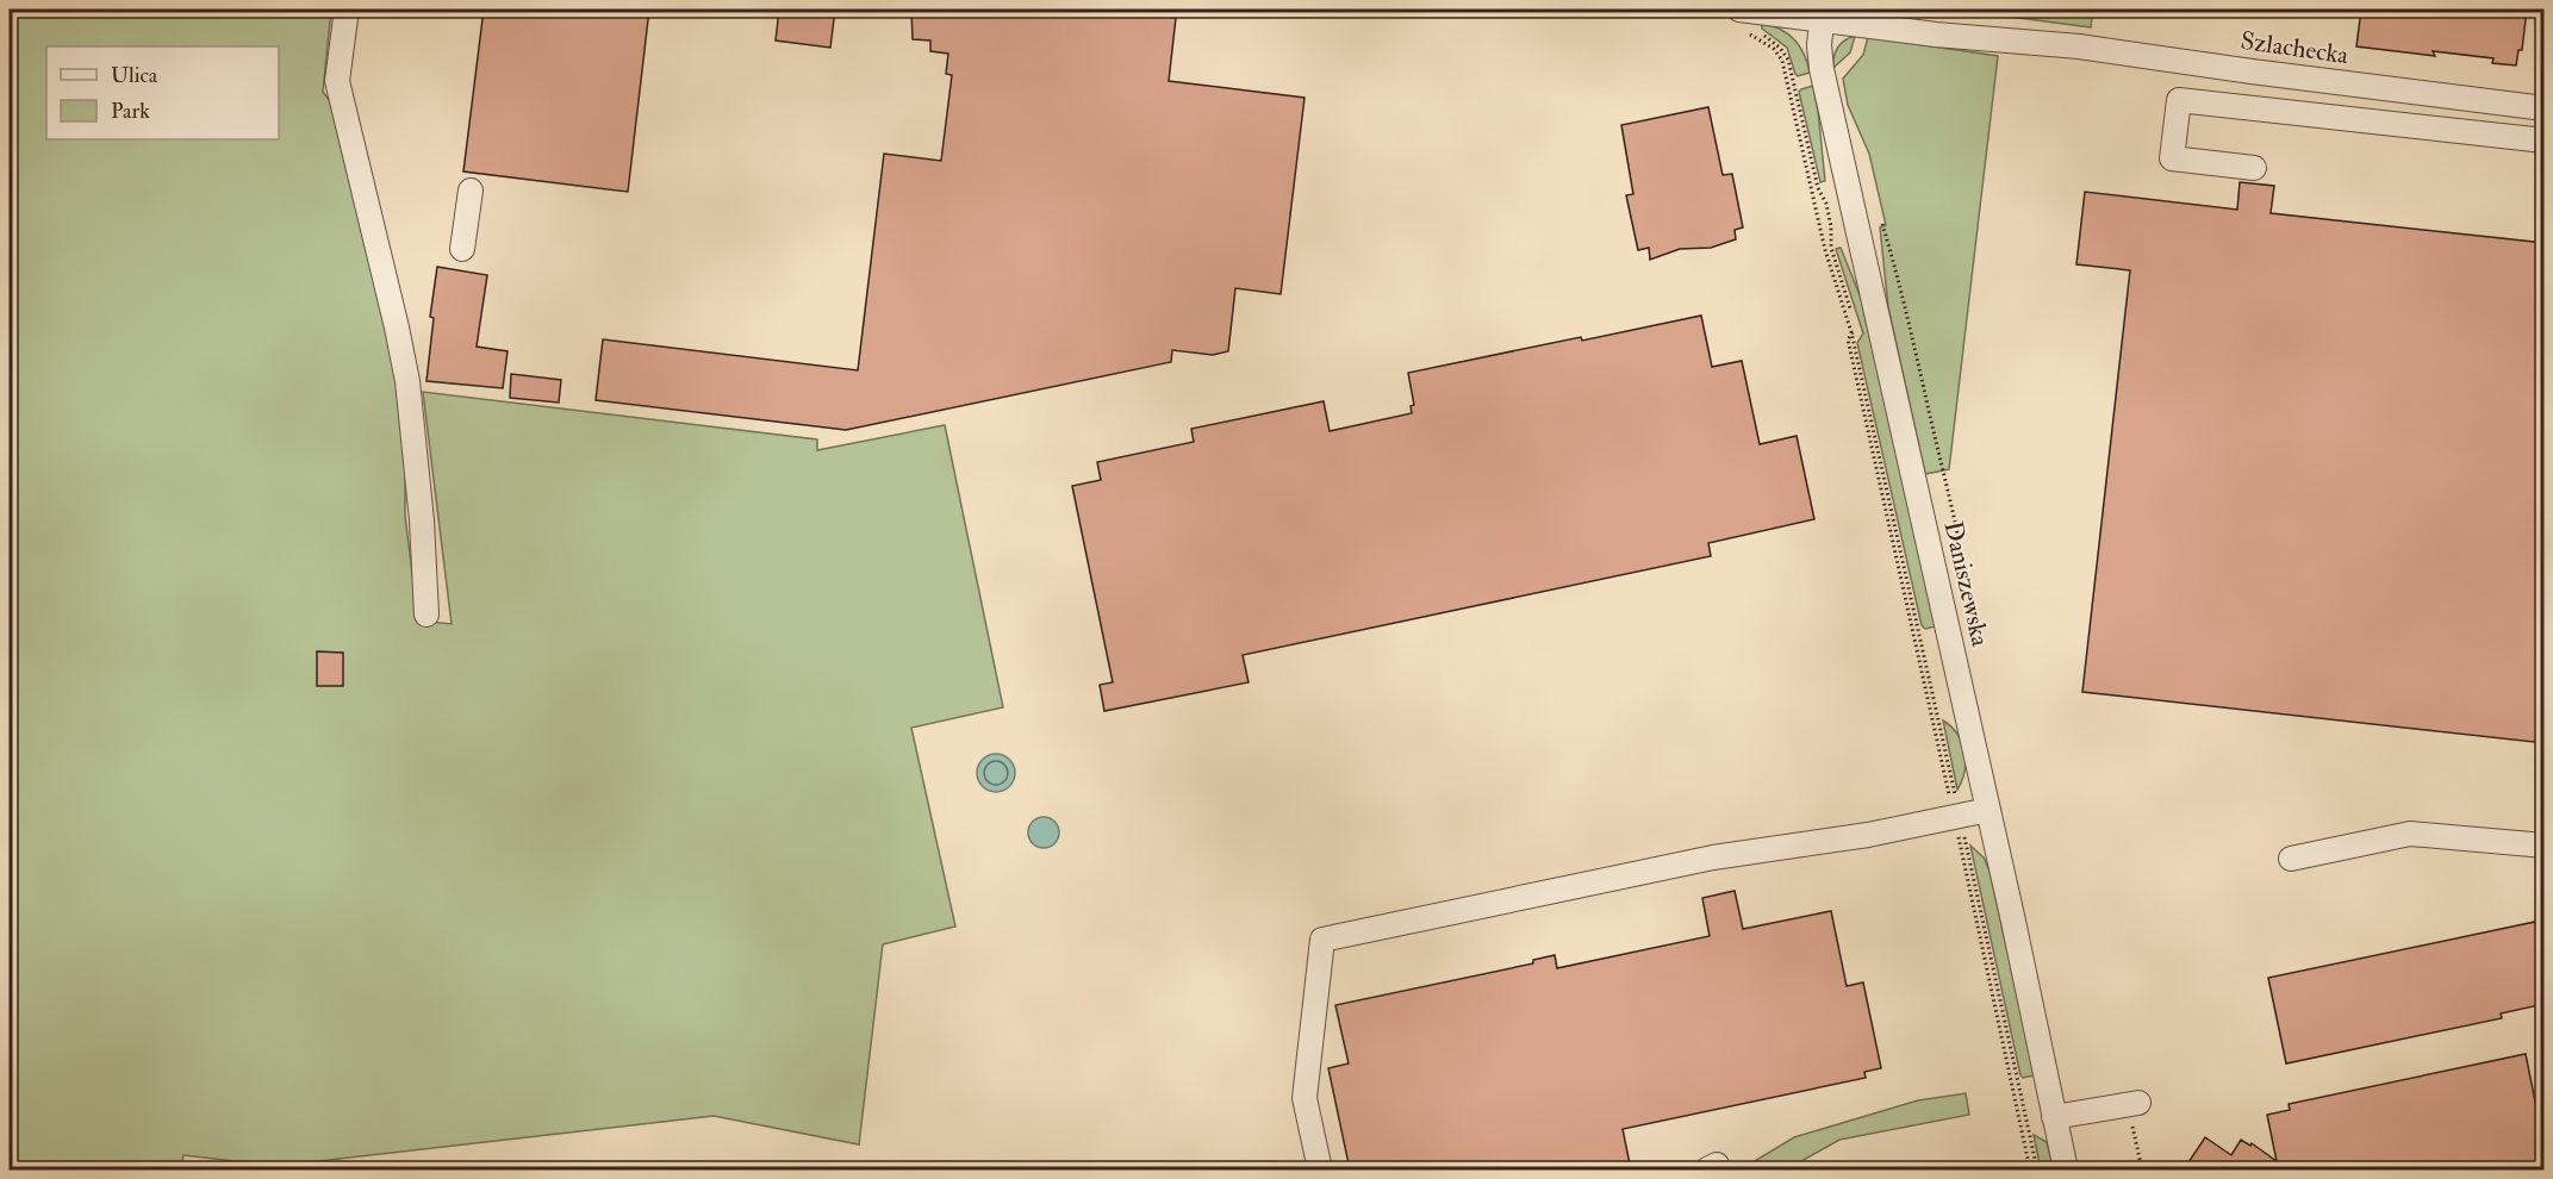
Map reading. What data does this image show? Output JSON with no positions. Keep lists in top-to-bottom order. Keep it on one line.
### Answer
{"streets":{"street":["Szlachecka","Daniszewska"]},"crossings":[["Szlachecka","Daniszewska"]],"legend":["Ulica","Park"]}
